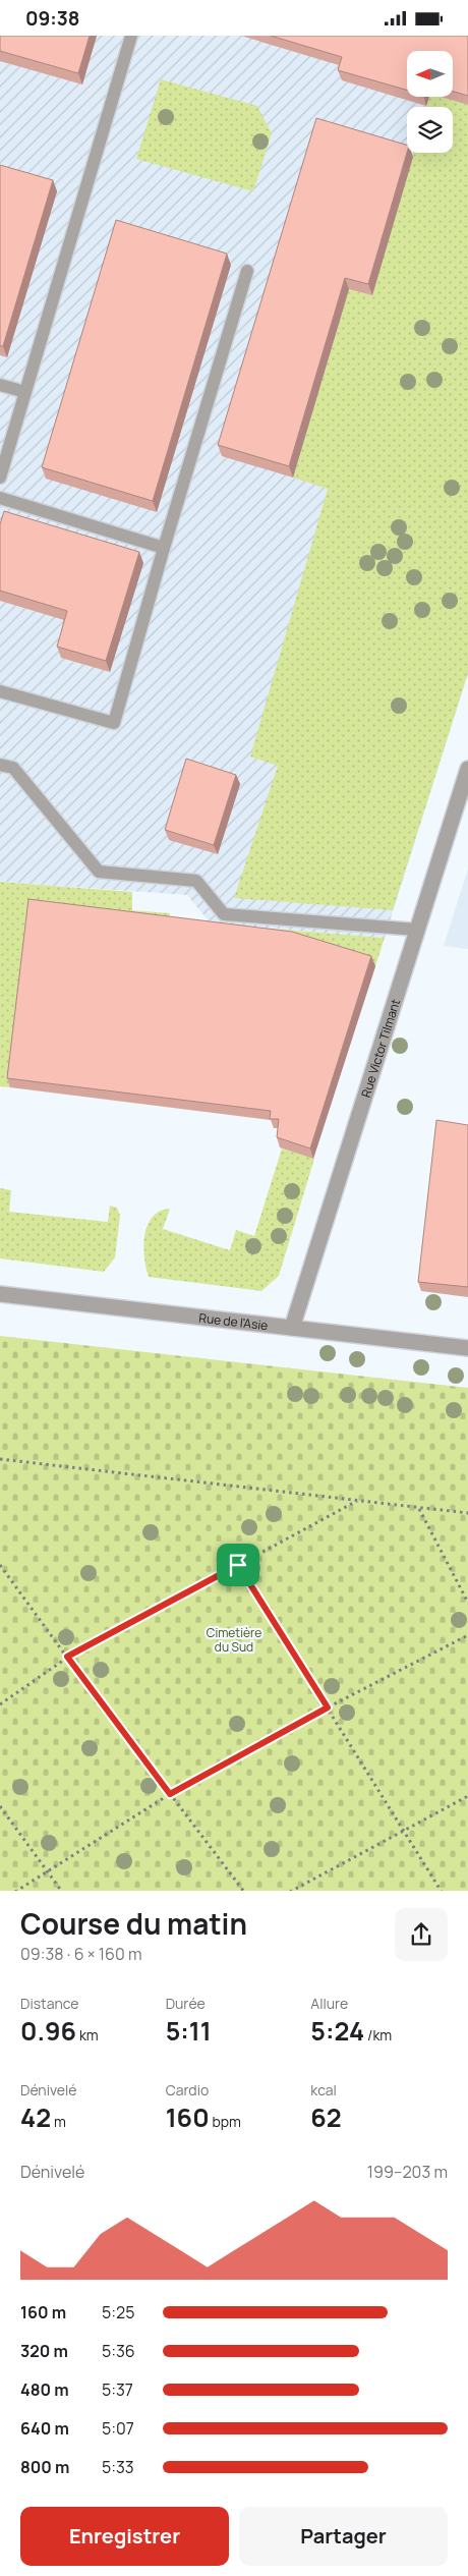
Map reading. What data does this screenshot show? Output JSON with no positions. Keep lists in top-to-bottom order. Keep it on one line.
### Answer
{"streets":{"street":["Rue Victor Tilmant","Rue de l'Asie"]},"crossings":[["Rue Victor Tilmant","Rue de l'Asie"]],"parks":["Cimetière du Sud"],"north":"left","page":{"status":"09:38","heading":["Course du matin","09:38 · 6 × 160 m"],"stats":[["Distance","0.96 km"],["Durée","5:11"],["Allure","5:24 /km"],["Dénivelé","42 m"],["Cardio","160 bpm"],["kcal","62"]],"chart":["Dénivelé","199–203 m"],"list":[{"name":"160 m","note":"5:25"},{"name":"320 m","note":"5:36"},{"name":"480 m","note":"5:37"},{"name":"640 m","note":"5:07"},{"name":"800 m","note":"5:33"}],"buttons":["Enregistrer","Partager"]}}
